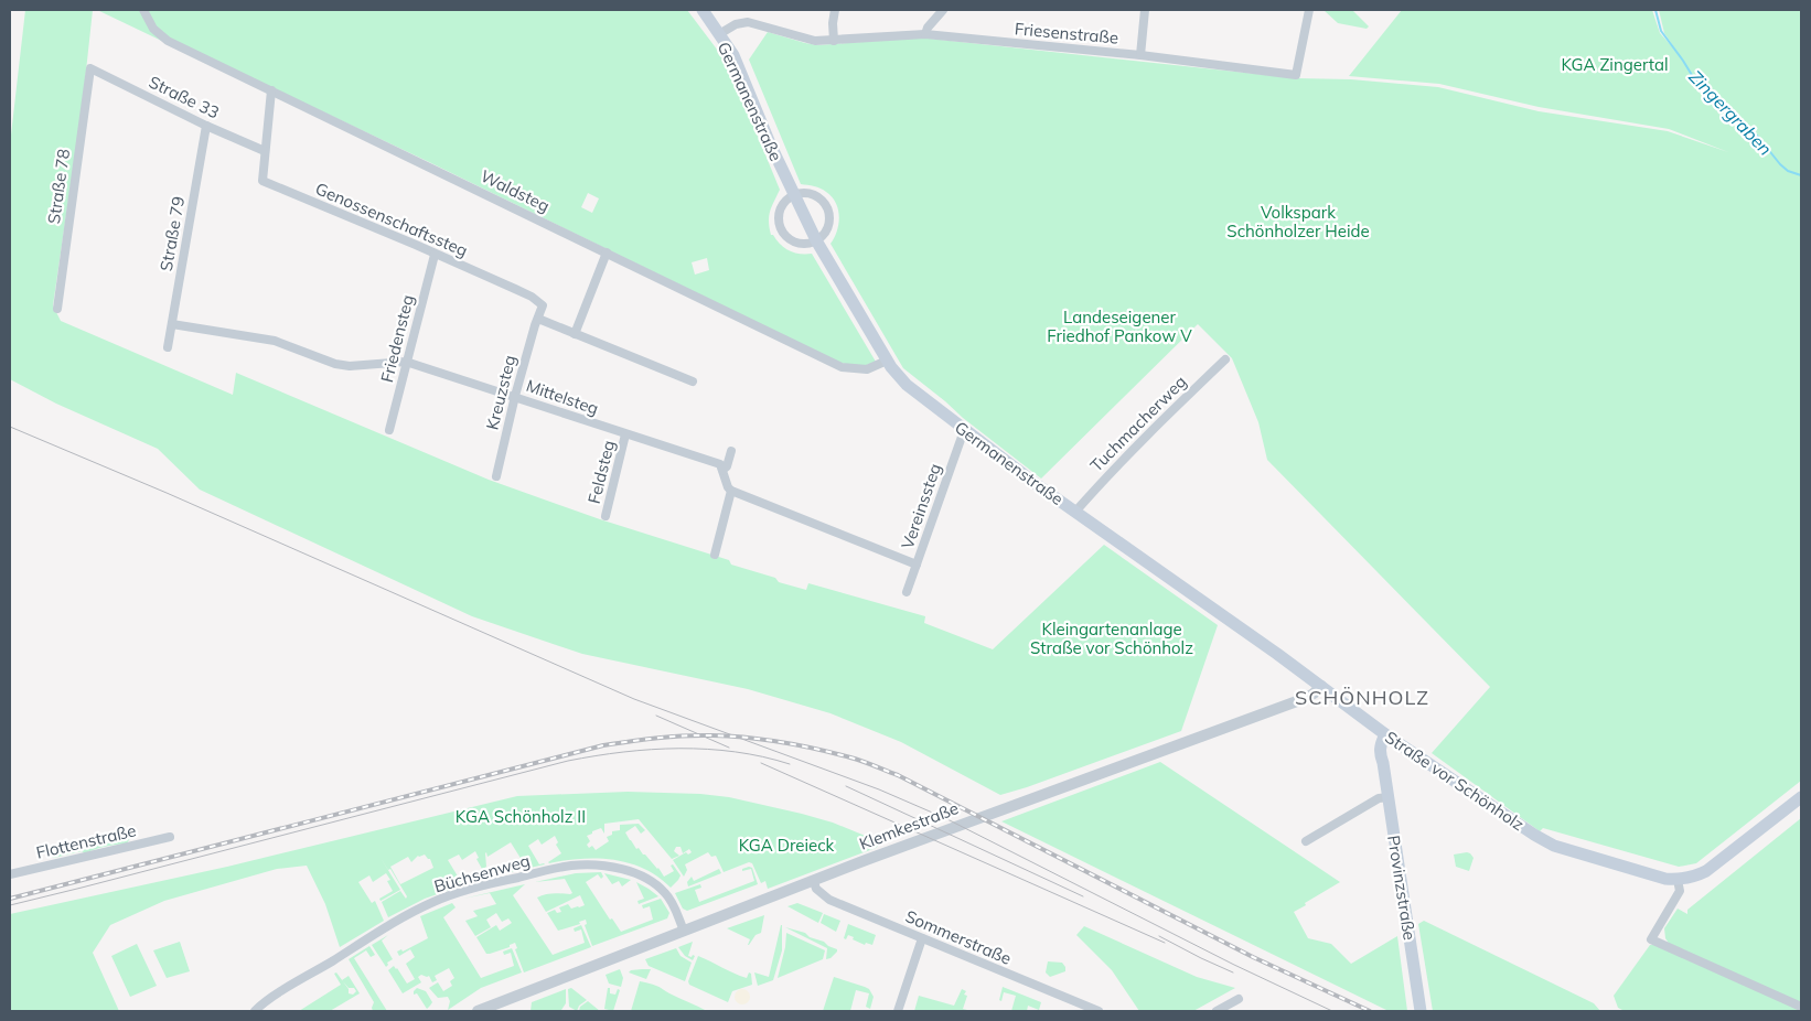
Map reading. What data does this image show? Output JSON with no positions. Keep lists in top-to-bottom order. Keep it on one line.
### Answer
{"streets":{"main road":["Germanenstraße","Straße vor Schönholz","Provinzstraße"],"street":["Friesenstraße","Straße 33","Straße 78","Waldsteg","Genossenschaftssteg","Straße 79","Friedensteg","Kreuzsteg","Mittelsteg","Tuchmacherweg","Feldsteg","Vereinssteg","Klemkestraße","Flottenstraße","Büchsenweg","Sommerstraße"]},"crossings":[["Friesenstraße","Germanenstraße"],["Straße 33","Straße 78"],["Straße 33","Genossenschaftssteg"],["Straße 33","Straße 79"],["Germanenstraße","Waldsteg"],["Germanenstraße","Tuchmacherweg"],["Germanenstraße","Vereinssteg"],["Germanenstraße","Straße vor Schönholz"],["Waldsteg","Genossenschaftssteg"],["Genossenschaftssteg","Friedensteg"],["Genossenschaftssteg","Kreuzsteg"],["Straße 79","Mittelsteg"],["Friedensteg","Mittelsteg"],["Kreuzsteg","Mittelsteg"],["Mittelsteg","Feldsteg"],["Straße vor Schönholz","Klemkestraße"],["Straße vor Schönholz","Provinzstraße"],["Klemkestraße","Büchsenweg"],["Klemkestraße","Sommerstraße"]],"districts":["SCHÖNHOLZ"],"water":["Zingergraben"],"parks":["KGA Zingertal","Volkspark Schönholzer Heide","Landeseigener Friedhof Pankow V","Kleingartenanlage Straße vor Schönholz","KGA Schönholz II","KGA Dreieck"]}
